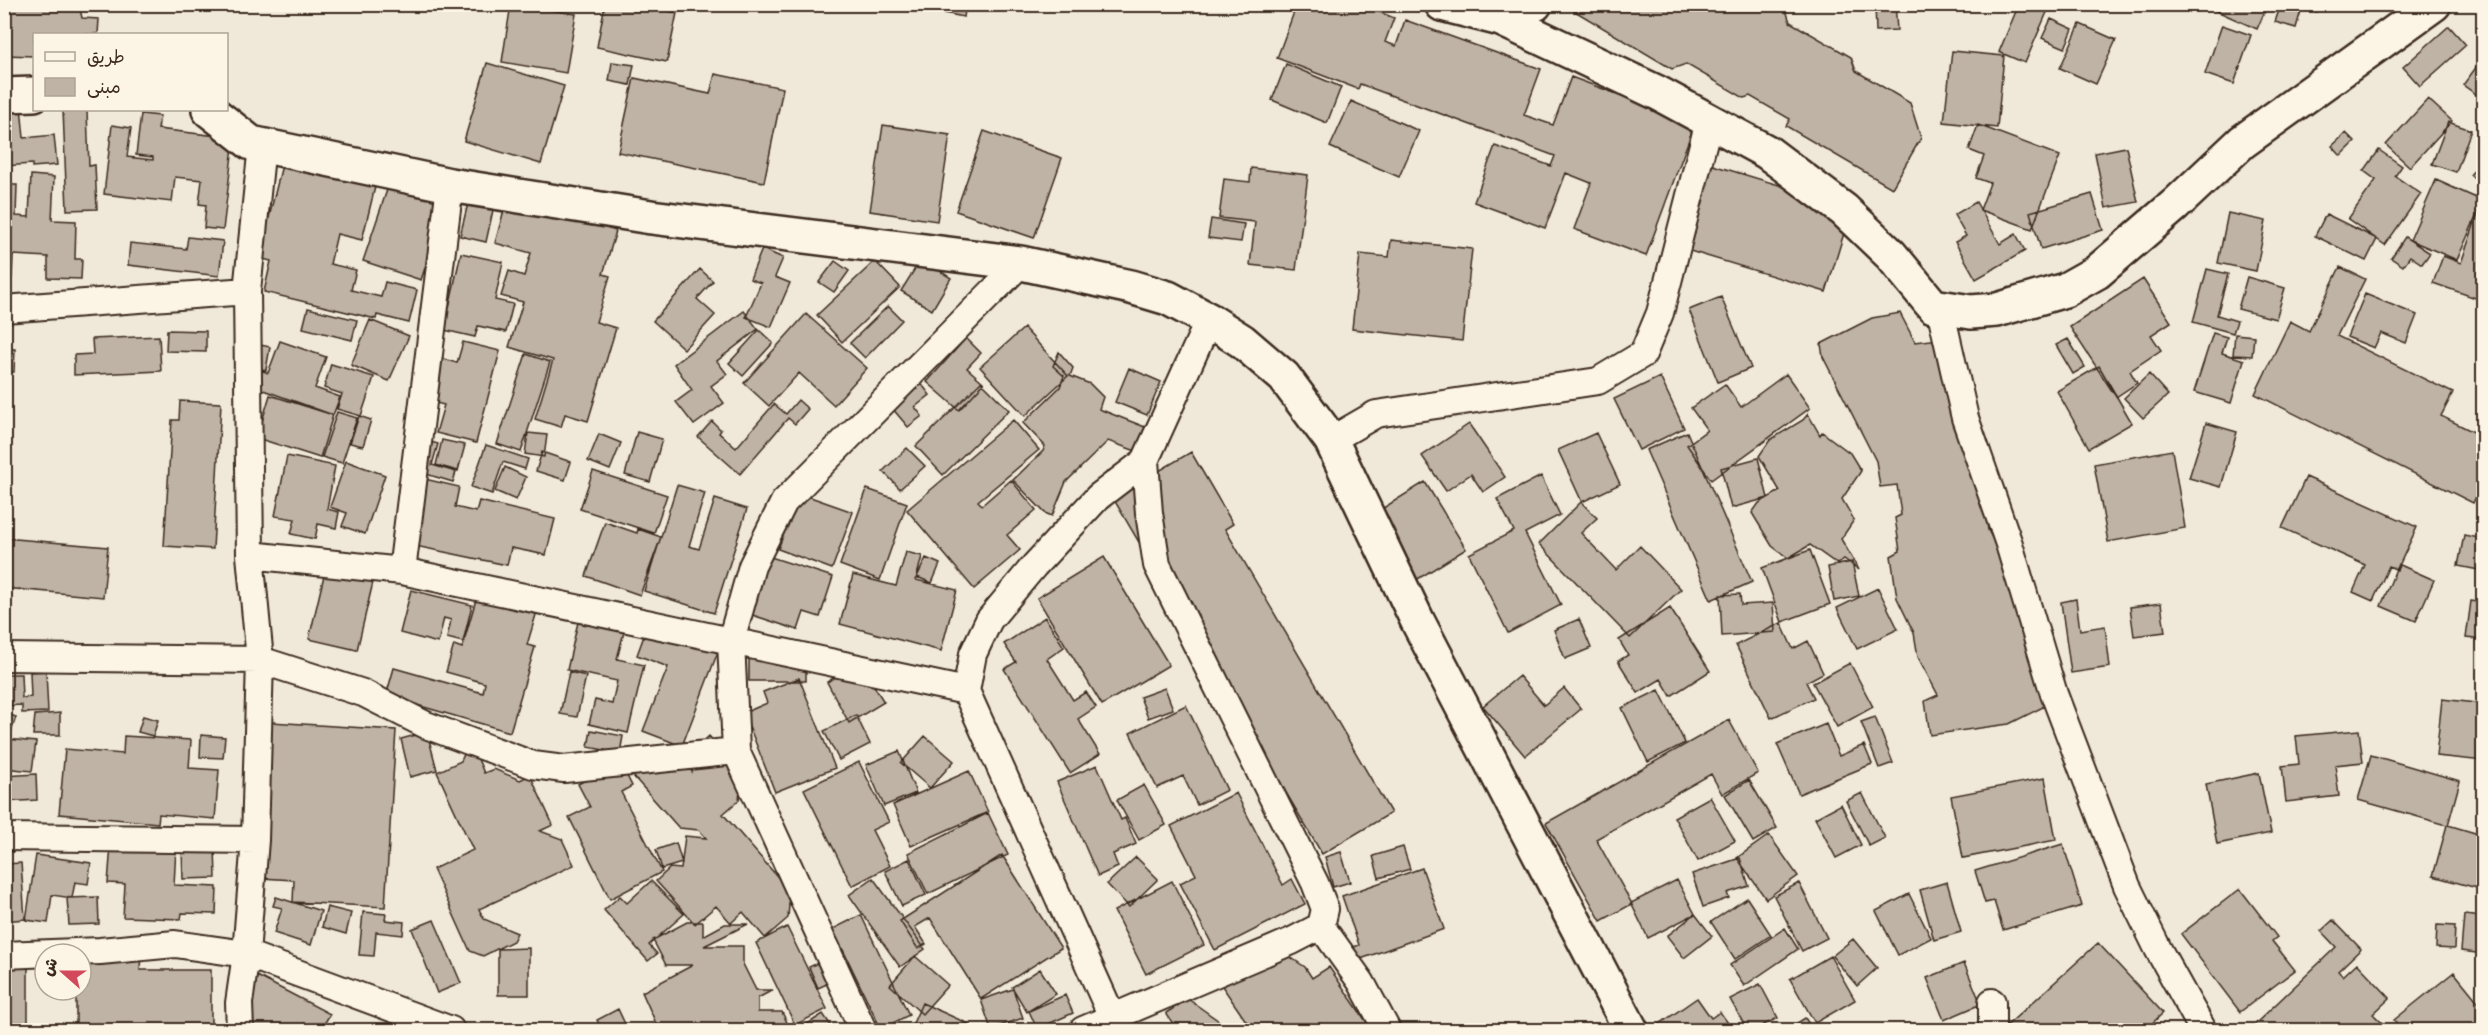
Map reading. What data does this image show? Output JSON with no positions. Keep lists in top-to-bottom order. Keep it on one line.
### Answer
{"legend":["طريق","مبنى"],"north":"left"}
